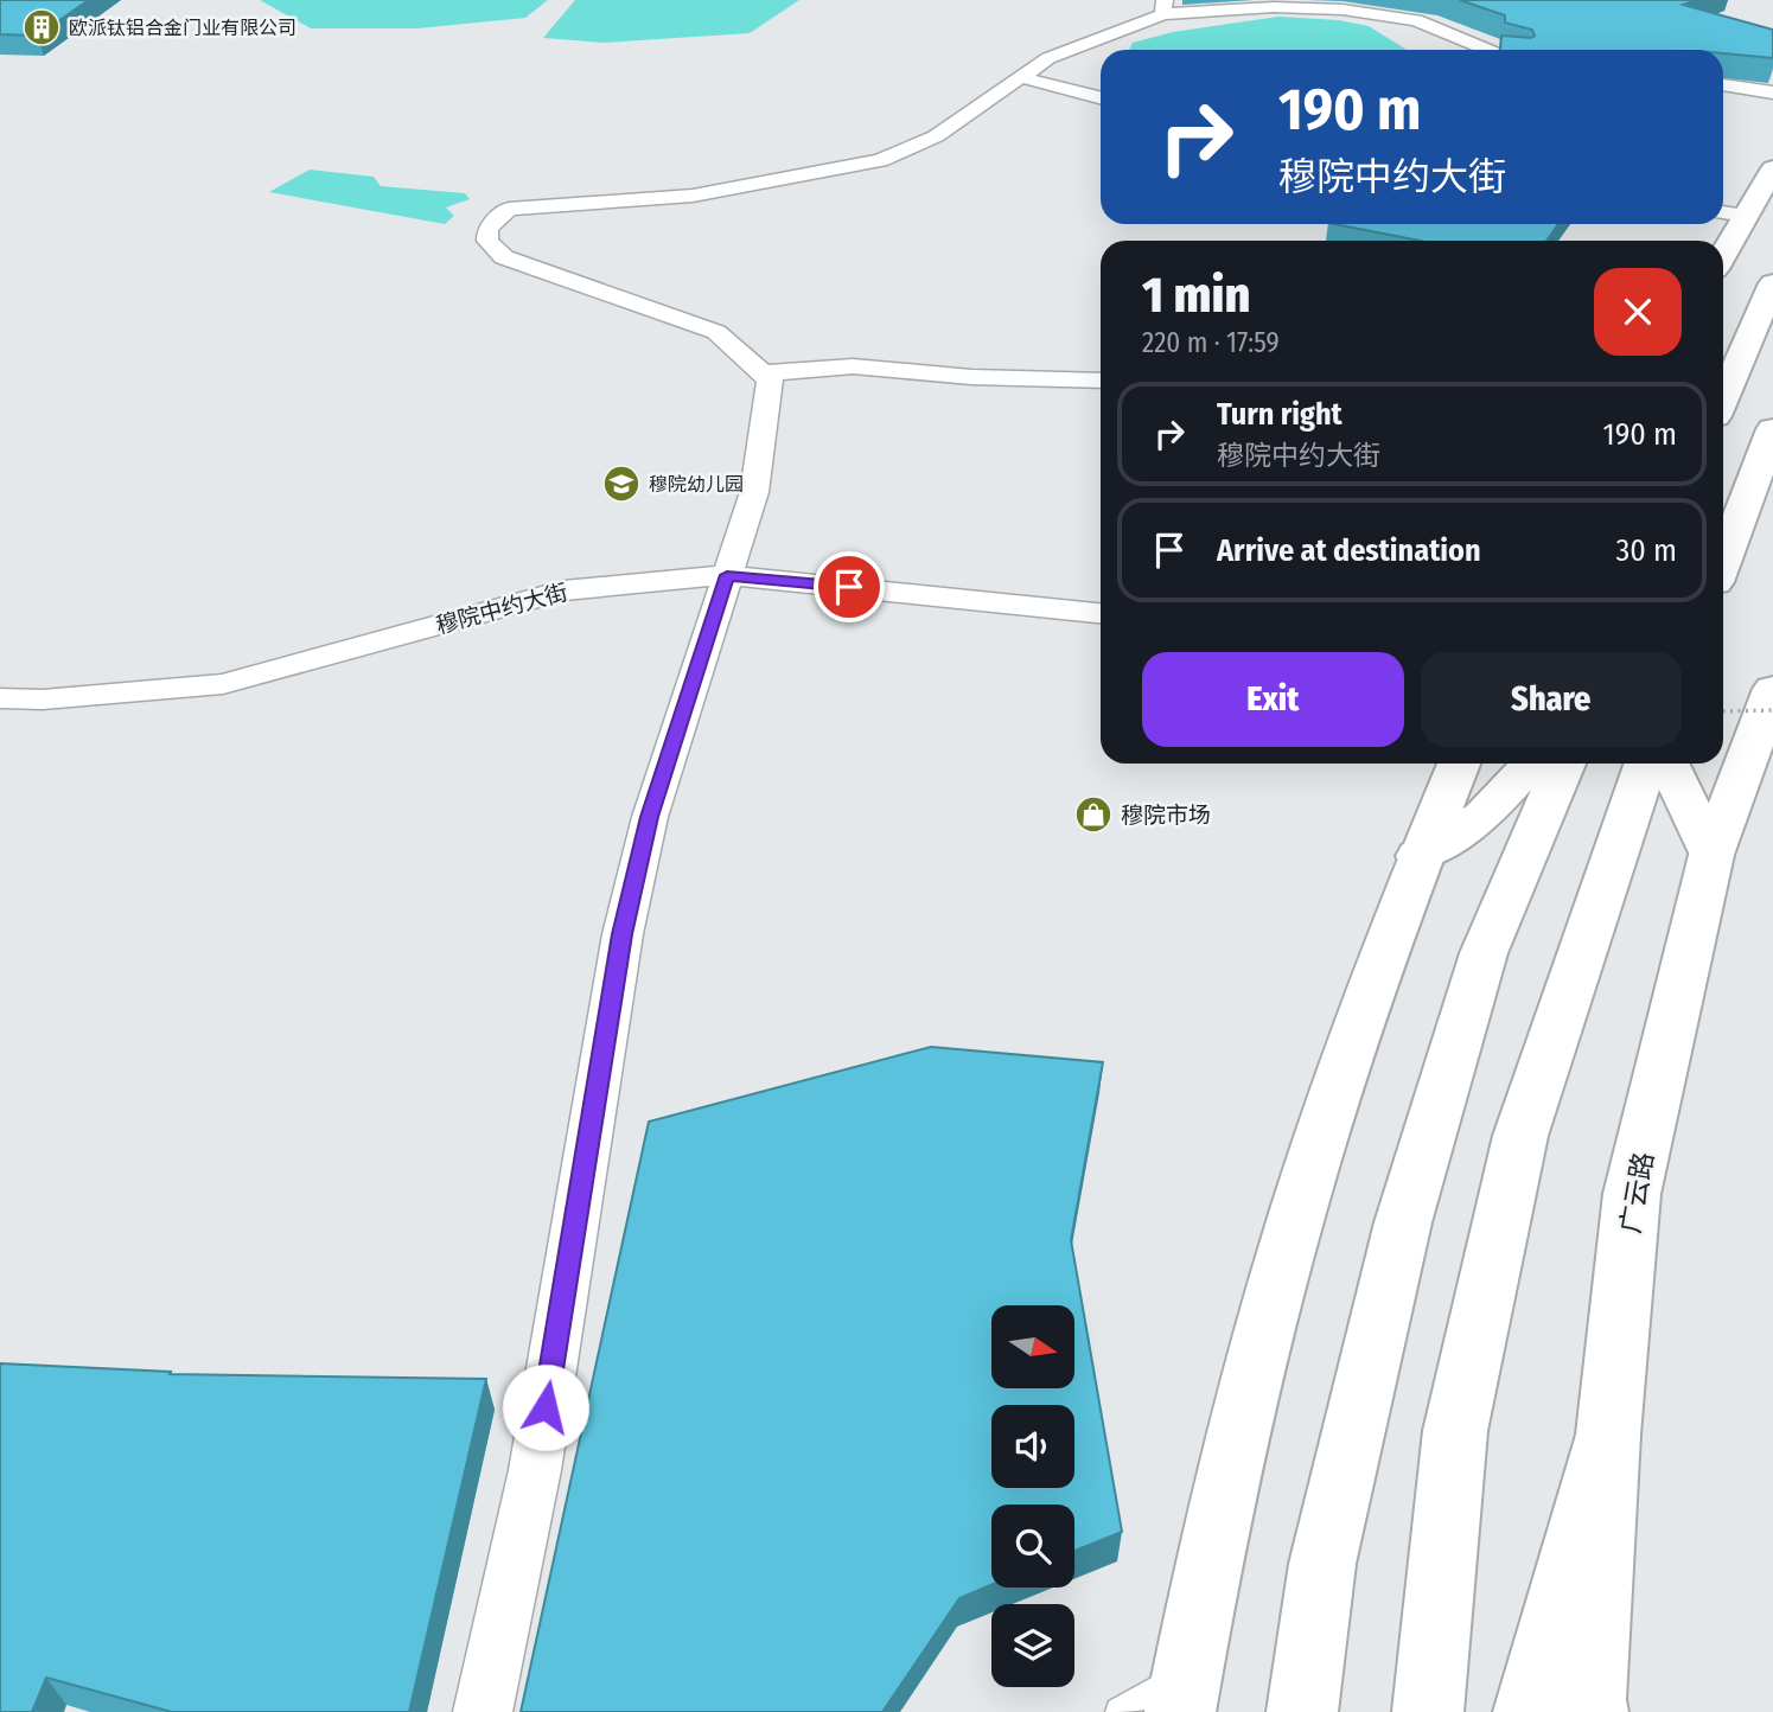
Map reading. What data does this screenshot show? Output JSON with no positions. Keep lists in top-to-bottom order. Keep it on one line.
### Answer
{"streets":{"main road":["广云路"],"street":["穆院中约大街"]},"places":{"building":["欧派钛铝合金门业有限公司"],"school or university":["穆院幼儿园"],"shop":["穆院市场"]},"north":"right","page":{"turn":["190 m","穆院中约大街"],"heading":["1 min","220 m · 17:59"],"list":[{"name":"Turn right","note":"穆院中约大街","value":"190 m"},{"name":"Arrive at destination","value":"30 m"}],"buttons":["Exit","Share"]}}
